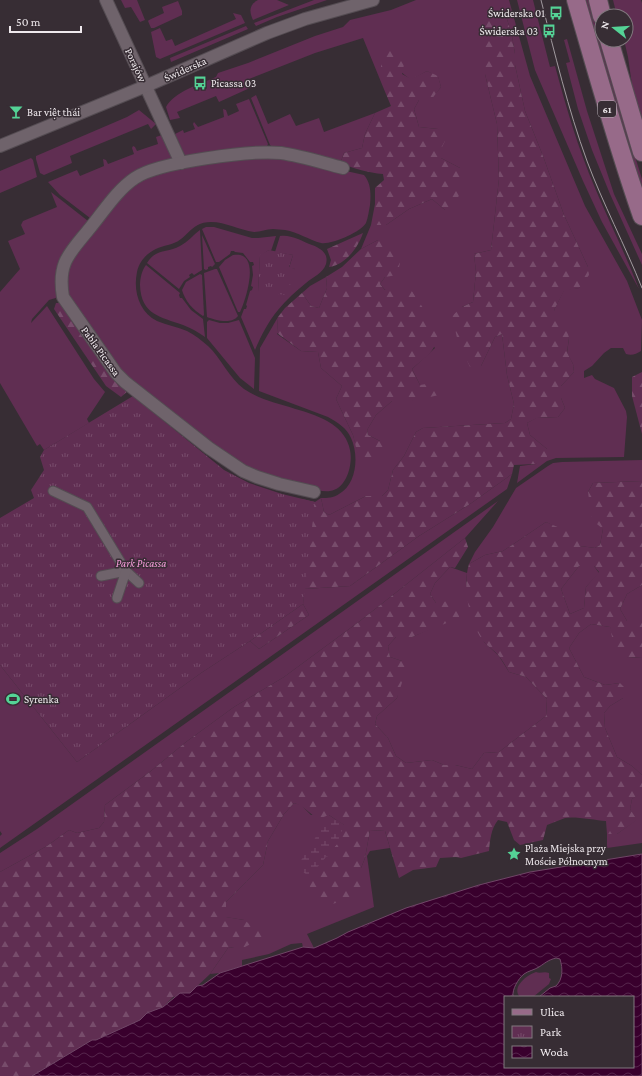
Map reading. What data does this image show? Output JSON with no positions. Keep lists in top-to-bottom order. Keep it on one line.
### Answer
{"streets":{"main road":["61"],"street":["Porajów","Świderska","Pabla Picassa"]},"crossings":[["Porajów","Świderska"]],"parks":["Park Picassa"],"places":{"bus stop":["Świderska 01","Świderska 03","Picassa 03"],"bar":["Bar việt thái"],"sports":["Syrenka"],"place":["Plaża Miejska przy Moście Północnym"]},"legend":["Ulica","Park","Woda"],"scale_bar":"50 m","north":"left"}
